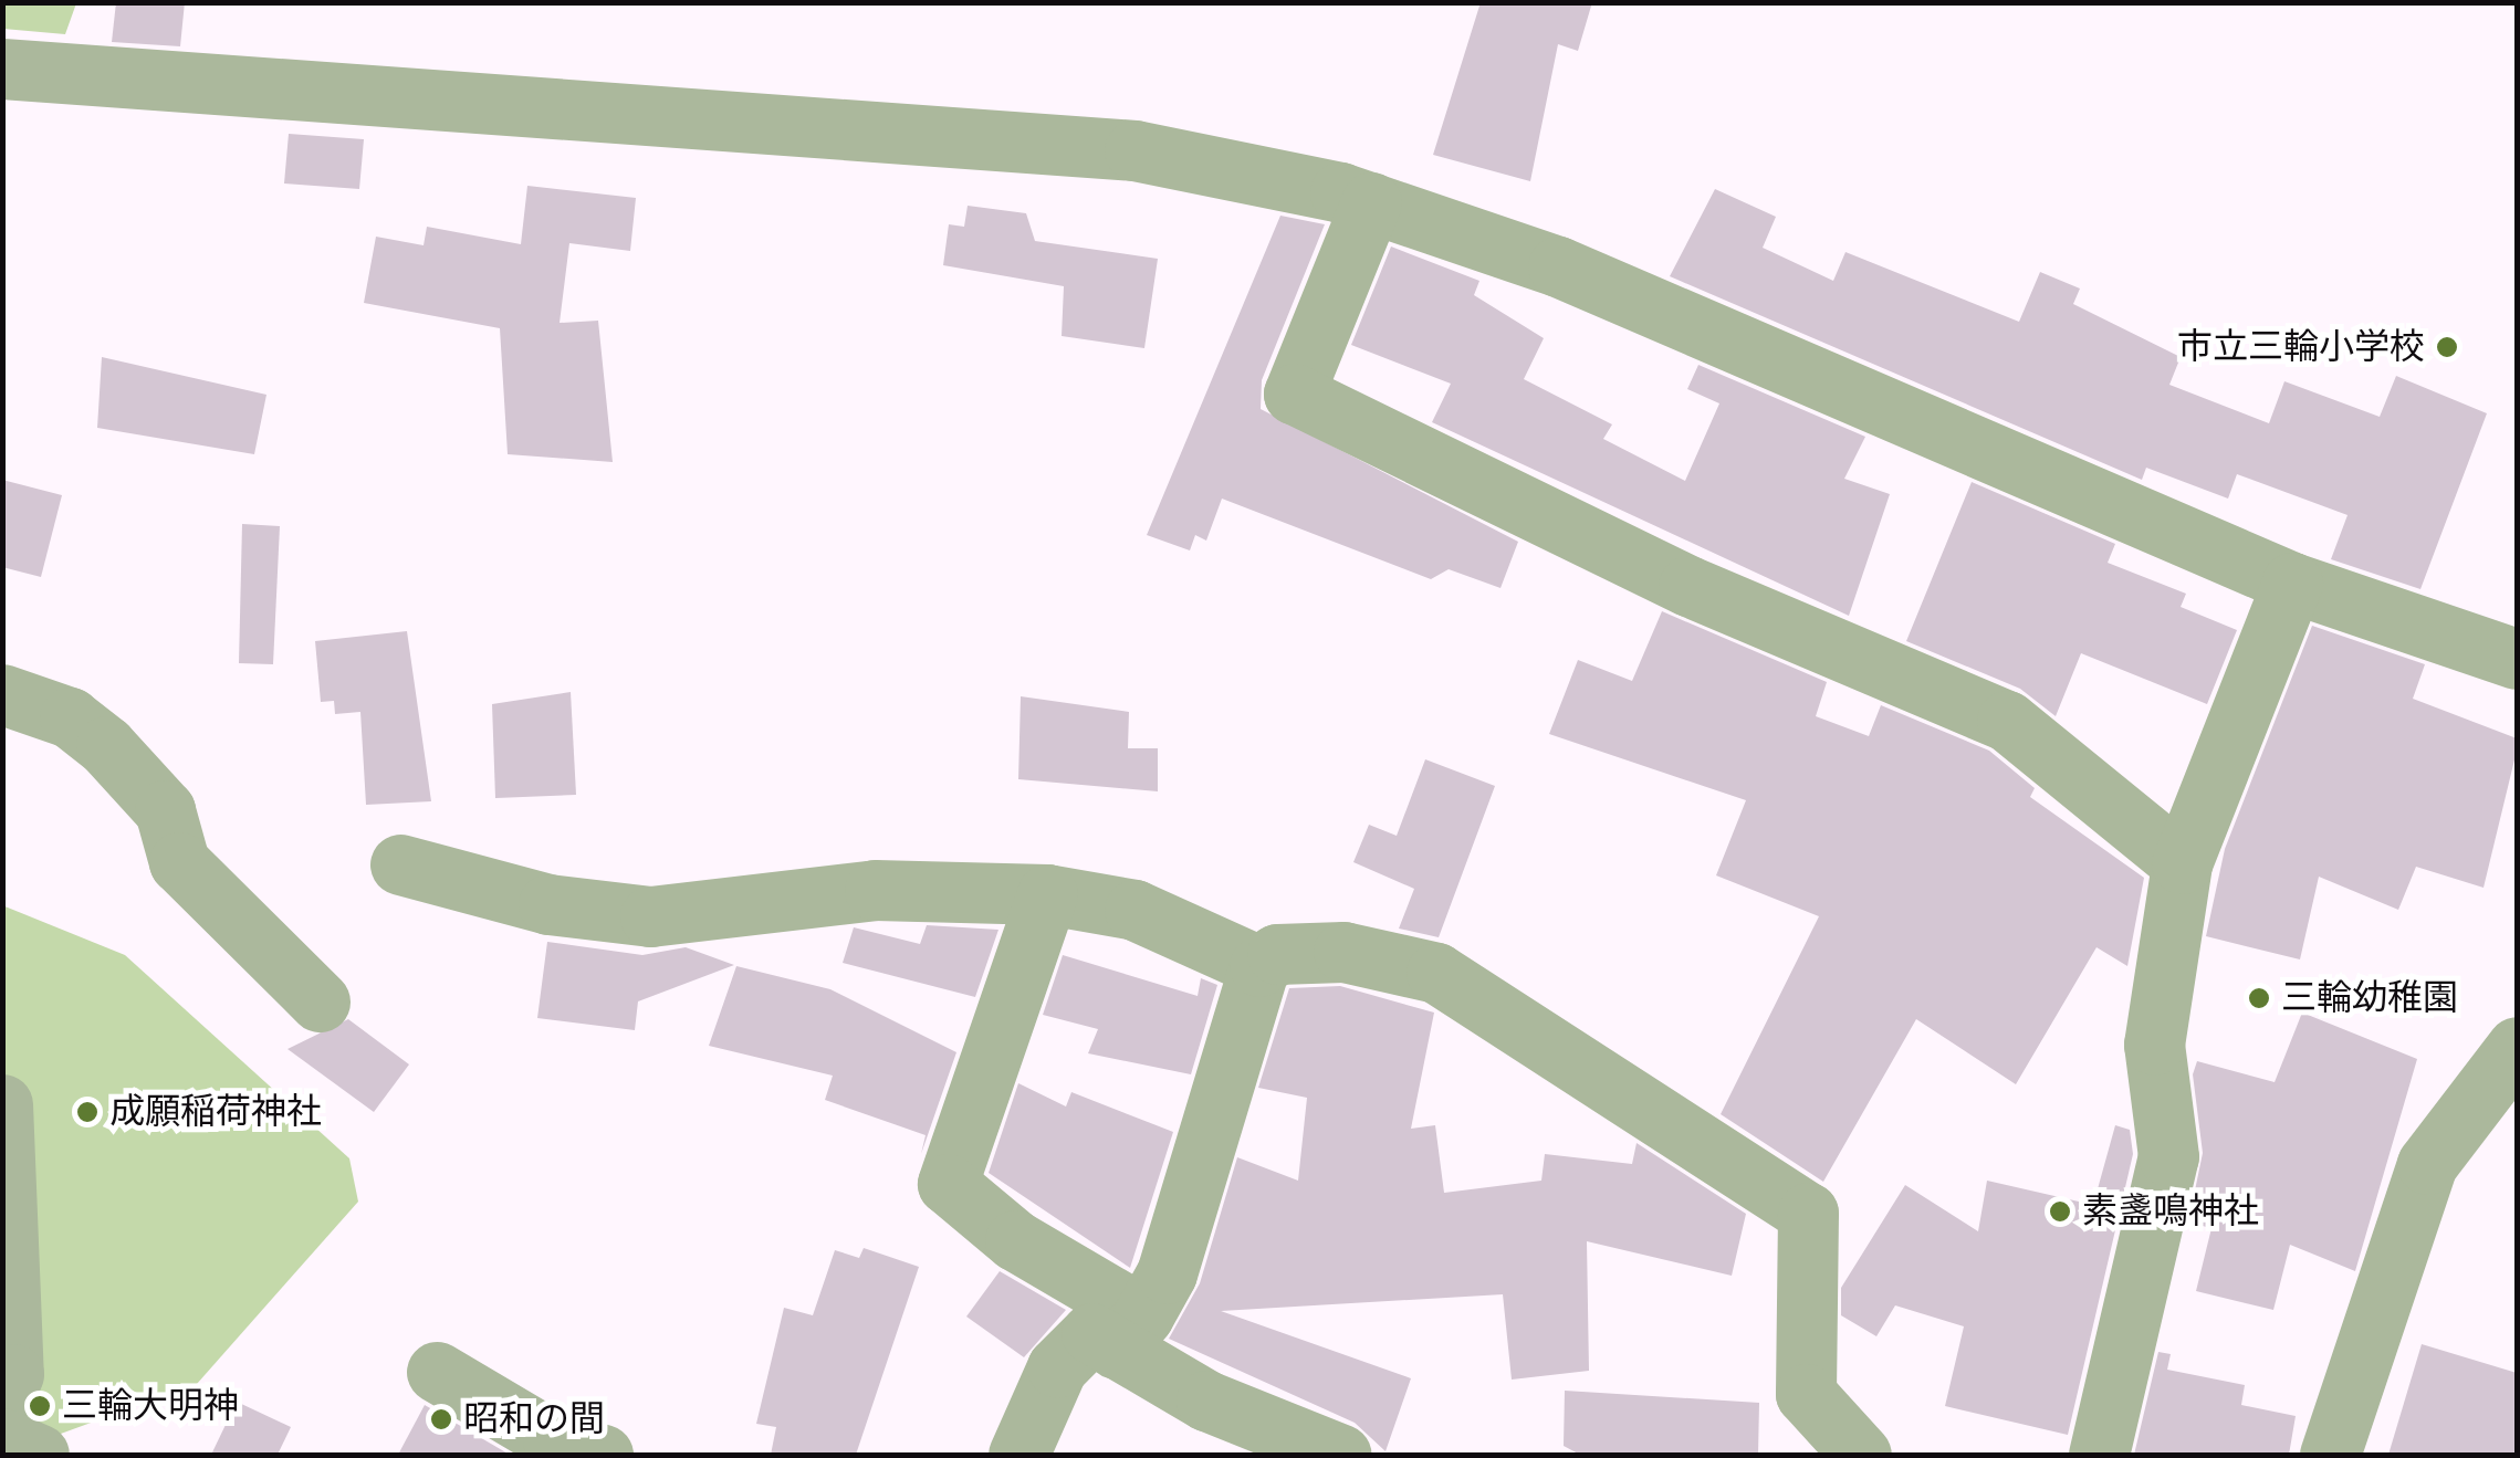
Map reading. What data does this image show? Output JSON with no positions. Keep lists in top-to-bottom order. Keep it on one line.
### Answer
{"places":["市立三輪小学校","三輪幼稚園","成願稲荷神社","素盞鳴神社","三輪大明神","昭和の間"]}
